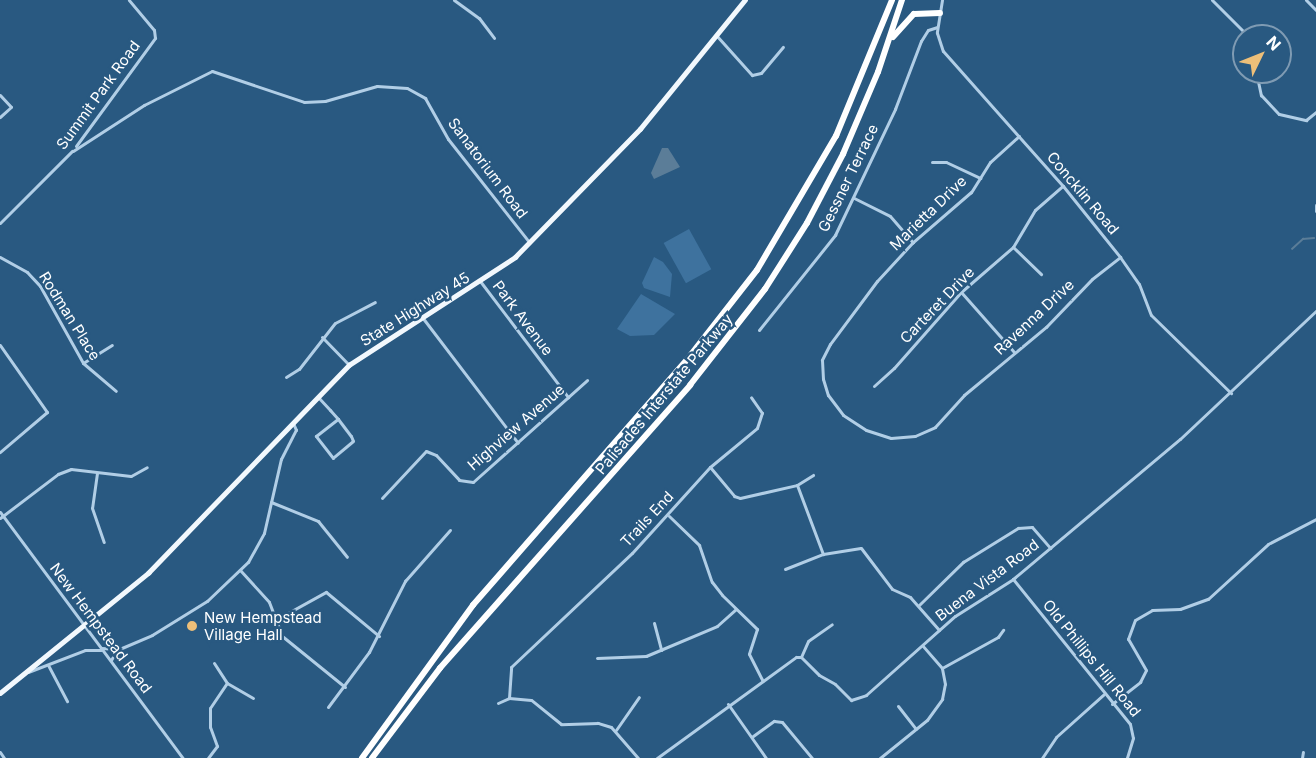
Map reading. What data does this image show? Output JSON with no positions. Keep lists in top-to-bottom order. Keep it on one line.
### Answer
{"streets":{"highway":["Palisades Interstate Parkway"],"main road":["State Highway 45"],"street":["Summit Park Road","Sanatorium Road","Gessner Terrace","Concklin Road","Marietta Drive","Carteret Drive","Rodman Place","Ravenna Drive","Park Avenue","Highview Avenue","Trails End","Buena Vista Road","New Hempstead Road","Old Phillips Hill Road"]},"crossings":[["Summit Park Road","Sanatorium Road"],["Sanatorium Road","State Highway 45"],["Gessner Terrace","Concklin Road"],["Concklin Road","Marietta Drive"],["Concklin Road","Carteret Drive"],["Concklin Road","Ravenna Drive"],["Concklin Road","Buena Vista Road"],["Marietta Drive","Ravenna Drive"],["State Highway 45","Park Avenue"],["State Highway 45","New Hempstead Road"],["Park Avenue","Highview Avenue"],["Buena Vista Road","Old Phillips Hill Road"]],"places":["New Hempstead Village Hall"],"north":"top right"}
